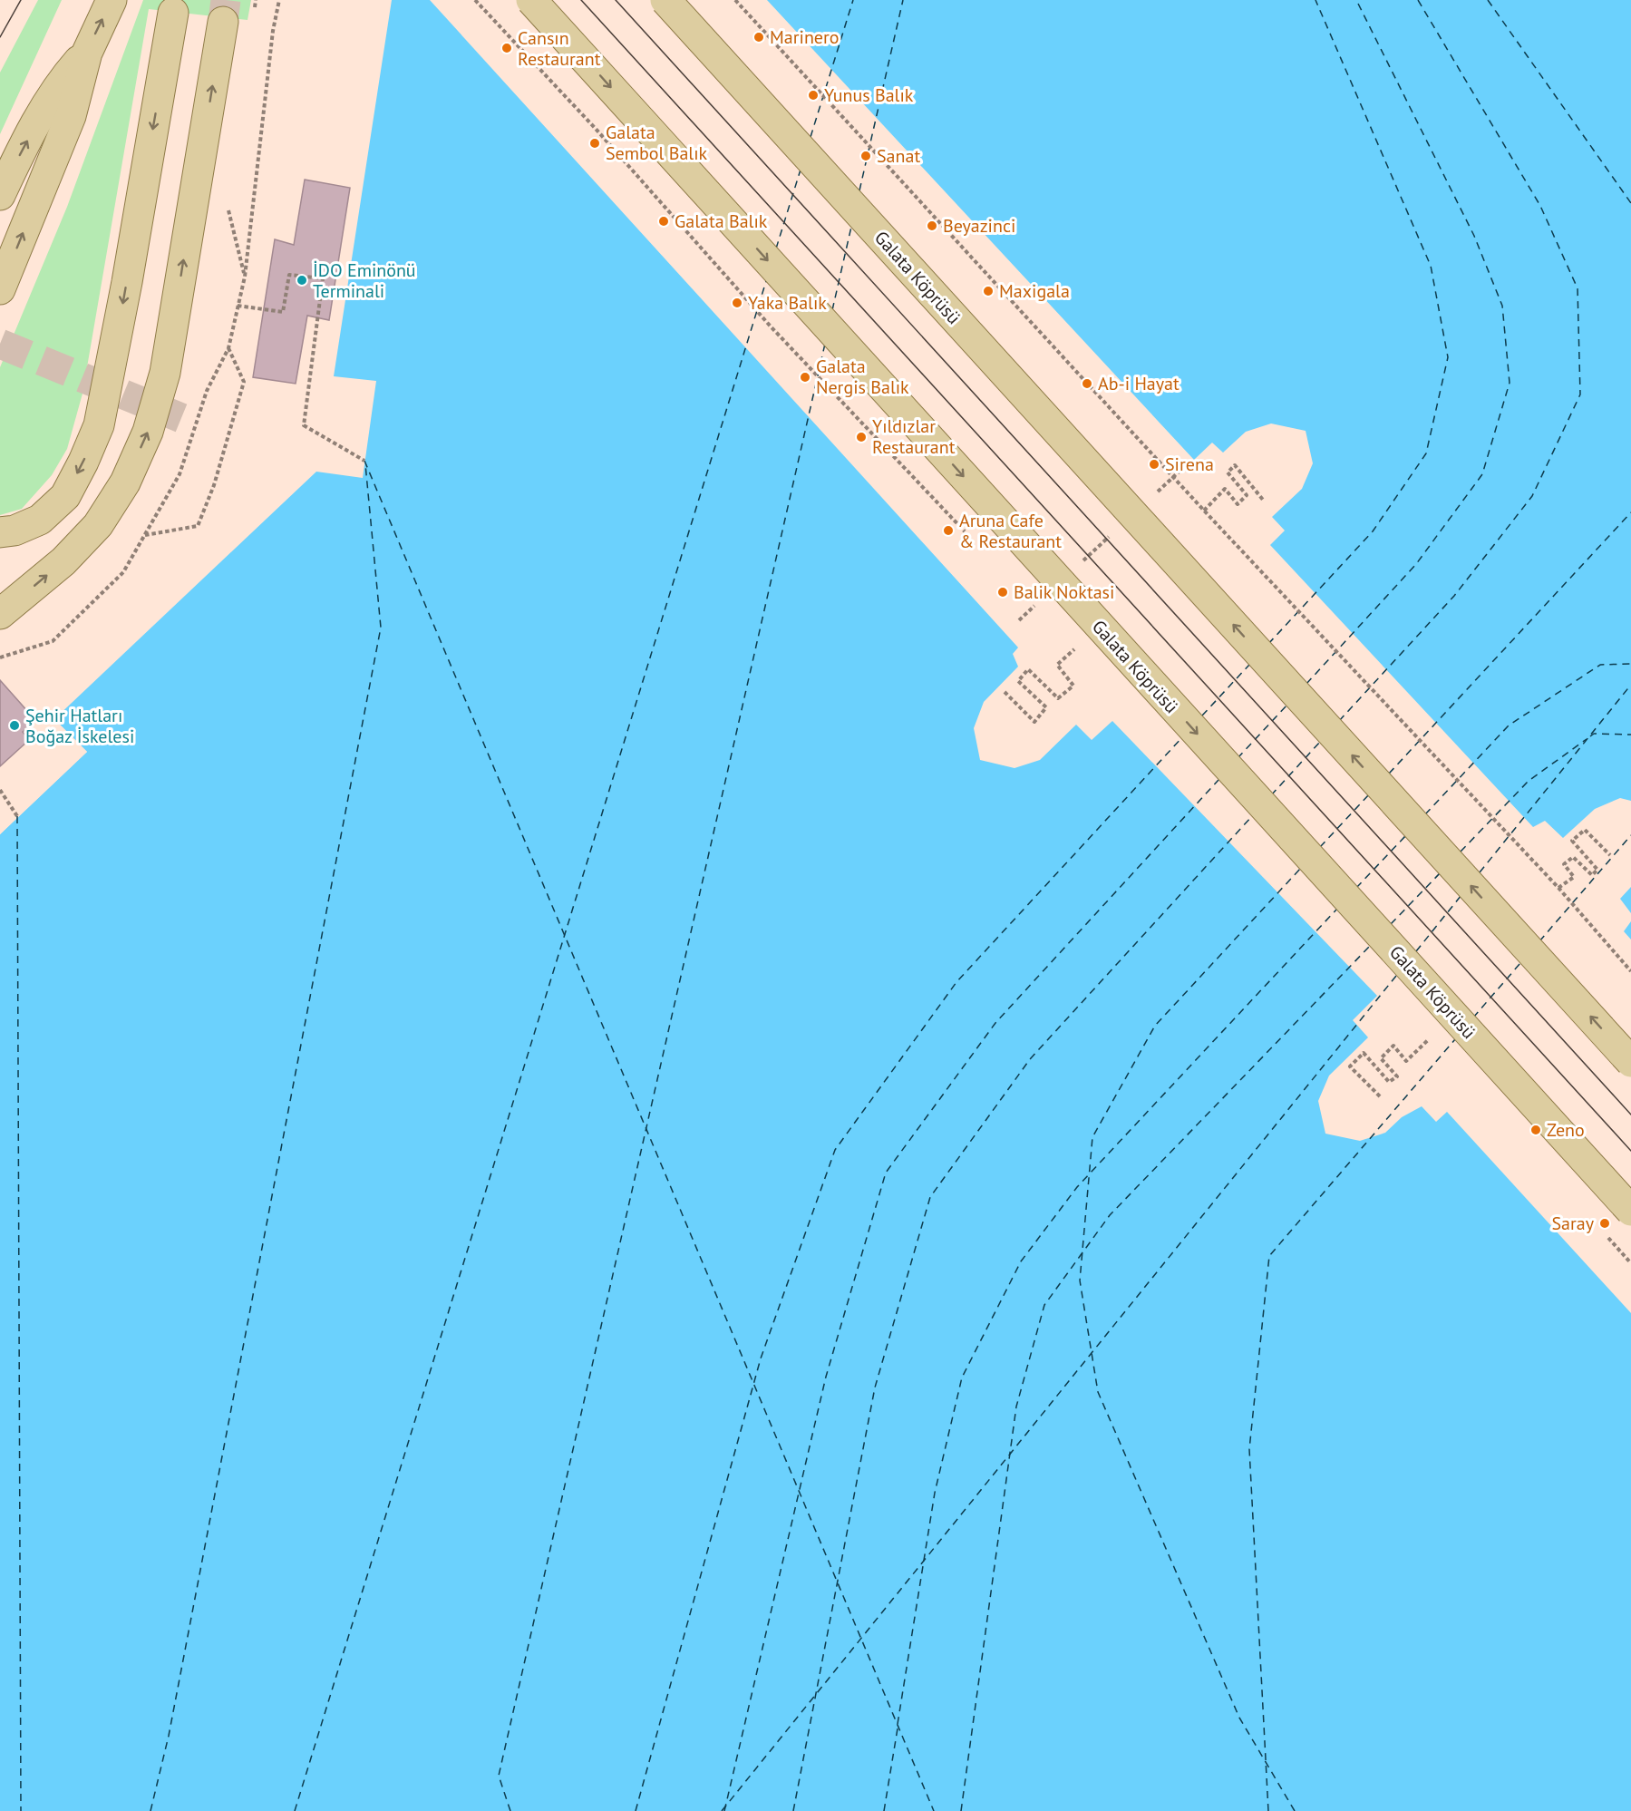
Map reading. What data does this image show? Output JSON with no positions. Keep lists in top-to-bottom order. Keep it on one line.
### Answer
{"streets":{"main road":["Galata Köprüsü"]},"places":["Marinero","Cansın Restaurant","Yunus Balık","Galata Sembol Balık","Sanat","Galata Balık","Beyazinci","İDO Eminönü Terminali","Maxigala","Yaka Balık","Galata Nergis Balık","Ab-i Hayat","Yıldızlar Restaurant","Sirena","Aruna Cafe & Restaurant","Balik Noktasi","Şehir Hatları Boğaz İskelesi","Zeno","Saray"]}
